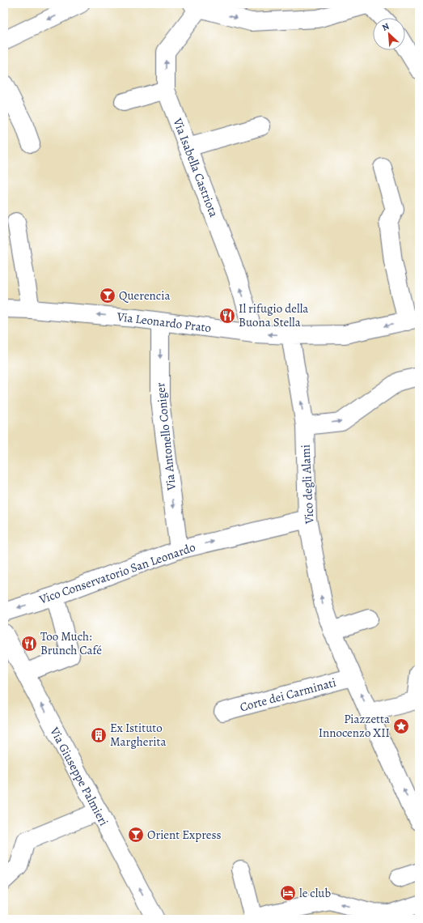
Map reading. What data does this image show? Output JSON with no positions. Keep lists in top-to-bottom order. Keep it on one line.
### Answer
{"streets":{"street":["Via Isabella Castriota","Via Leonardo Prato","Via Antonello Coniger","Vico degli Alami","Vico Conservatorio San Leonardo","Corte dei Carminati","Via Giuseppe Palmieri"]},"crossings":[["Via Isabella Castriota","Via Leonardo Prato"],["Via Leonardo Prato","Via Antonello Coniger"],["Via Leonardo Prato","Vico degli Alami"],["Via Antonello Coniger","Vico Conservatorio San Leonardo"],["Vico degli Alami","Vico Conservatorio San Leonardo"],["Vico degli Alami","Corte dei Carminati"]],"one_way":["Via Isabella Castriota","Via Leonardo Prato","Via Antonello Coniger","Vico degli Alami","Via Giuseppe Palmieri"],"places":{"bar":["Querencia","Orient Express"],"restaurant":["Il rifugio della Buona Stella","Too Much: Brunch Café"],"place":["Piazzetta Innocenzo XII"],"building":["Ex Istituto Margherita"],"hotel":["le club"]},"north":"top left"}
